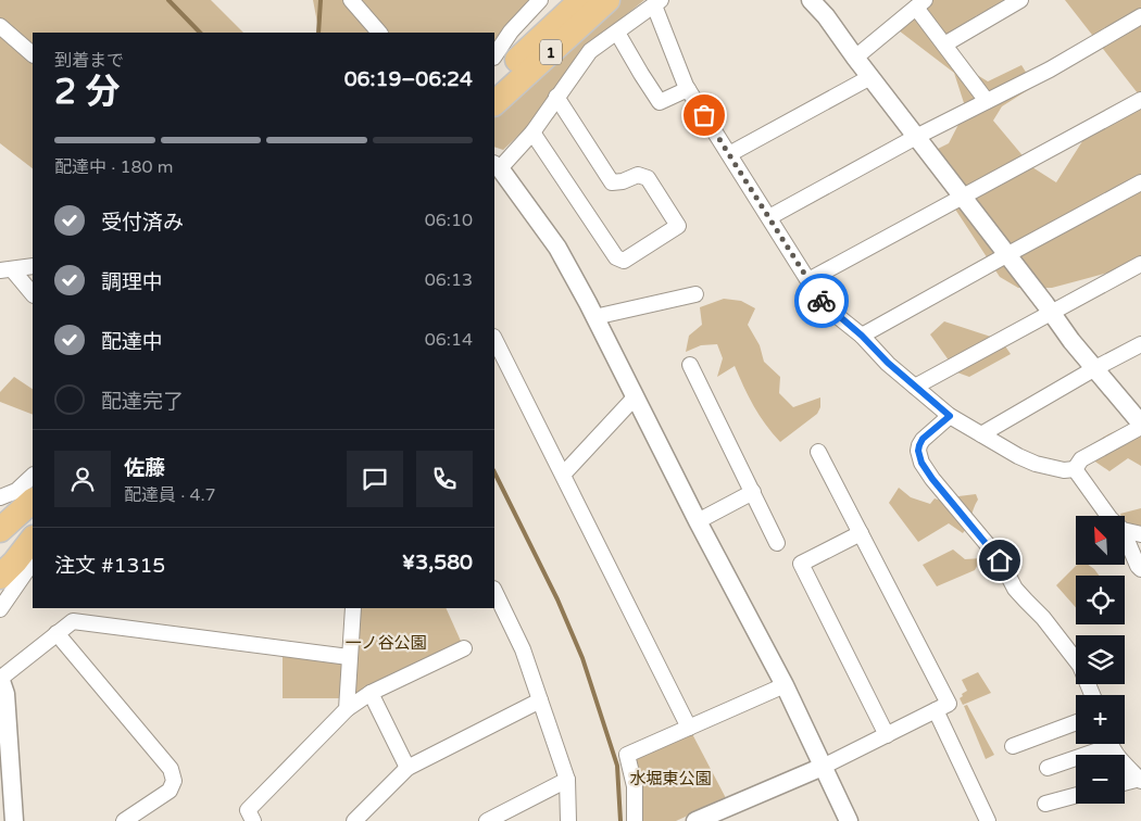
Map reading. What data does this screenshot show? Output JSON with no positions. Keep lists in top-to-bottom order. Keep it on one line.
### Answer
{"streets":{"highway":["1"]},"parks":["一ノ谷公園","水堀東公園"],"north":"top left","page":{"heading":["2 分","到着まで","06:19–06:24"],"panel":["佐藤","配達員 · 4.7","注文 #1315","¥3,580"],"bar":"配達中 · 180 m","list":[["受付済み","06:10"],["調理中","06:13"],["配達中","06:14"],"配達完了"],"map_buttons":["+","−"]}}
